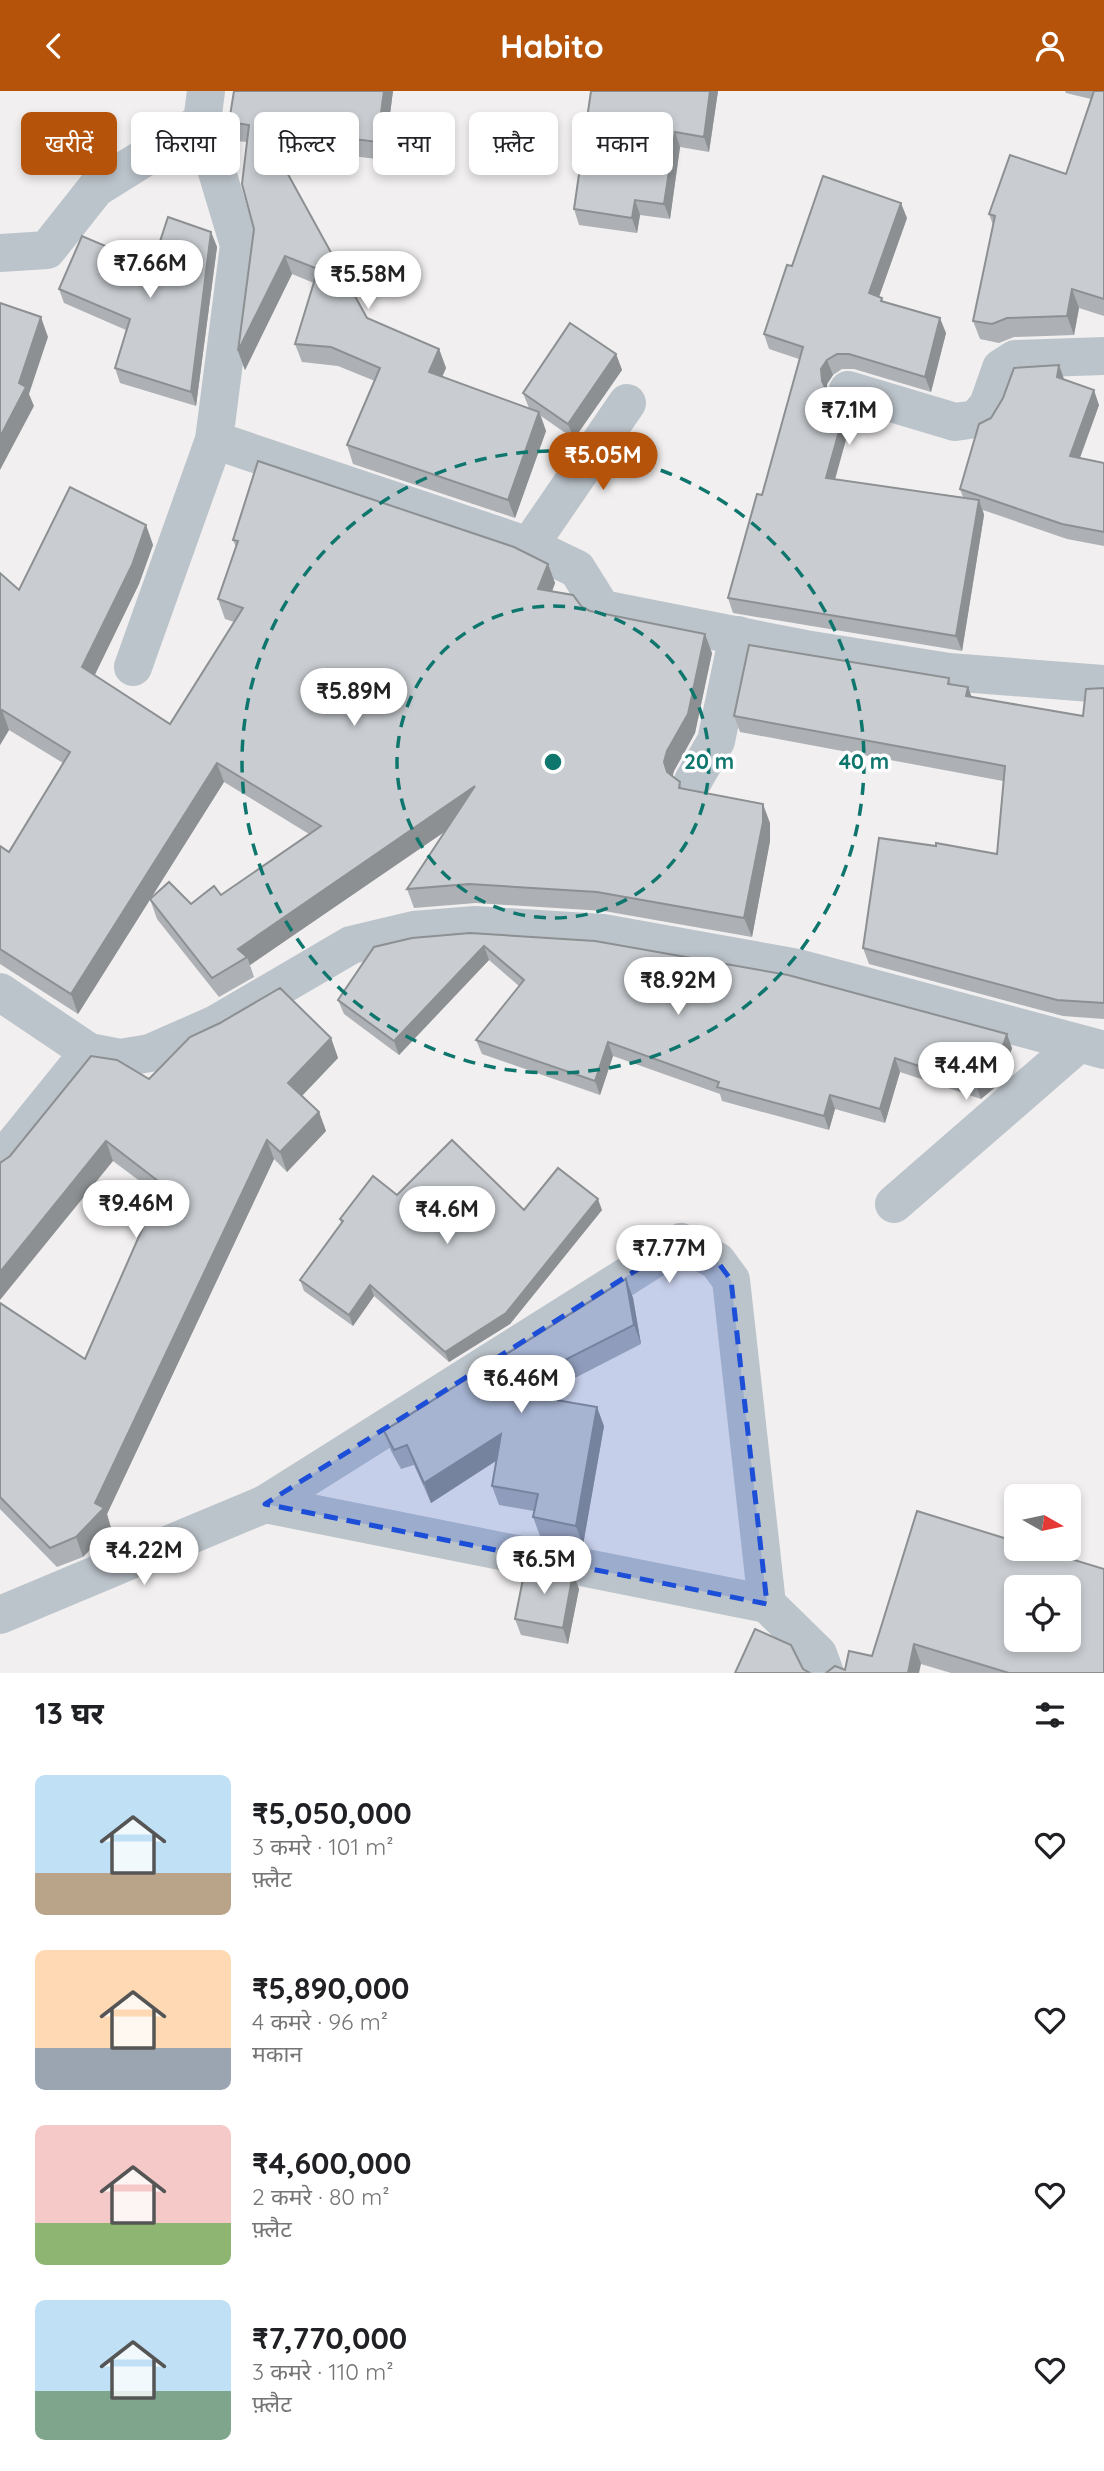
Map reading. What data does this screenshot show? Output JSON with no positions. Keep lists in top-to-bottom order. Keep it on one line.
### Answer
{"north":"right","page":{"header":"Habito","chip":["खरीदें","किराया","फ़िल्टर","नया","फ़्लैट","मकान"],"price":["₹7.66M","₹5.58M","₹7.1M","₹5.05M","₹5.89M","₹8.92M","₹4.4M","₹9.46M","₹4.6M","₹7.77M","₹6.46M","₹4.22M","₹6.5M"],"heading":"13 घर","list":[{"name":"₹5,050,000","note":"3 कमरे · 101 m² · फ़्लैट"},{"name":"₹5,890,000","note":"4 कमरे · 96 m² · मकान"},{"name":"₹4,600,000","note":"2 कमरे · 80 m² · फ़्लैट"},{"name":"₹7,770,000","note":"3 कमरे · 110 m² · फ़्लैट"}]},"rings":["20 m","40 m"]}
